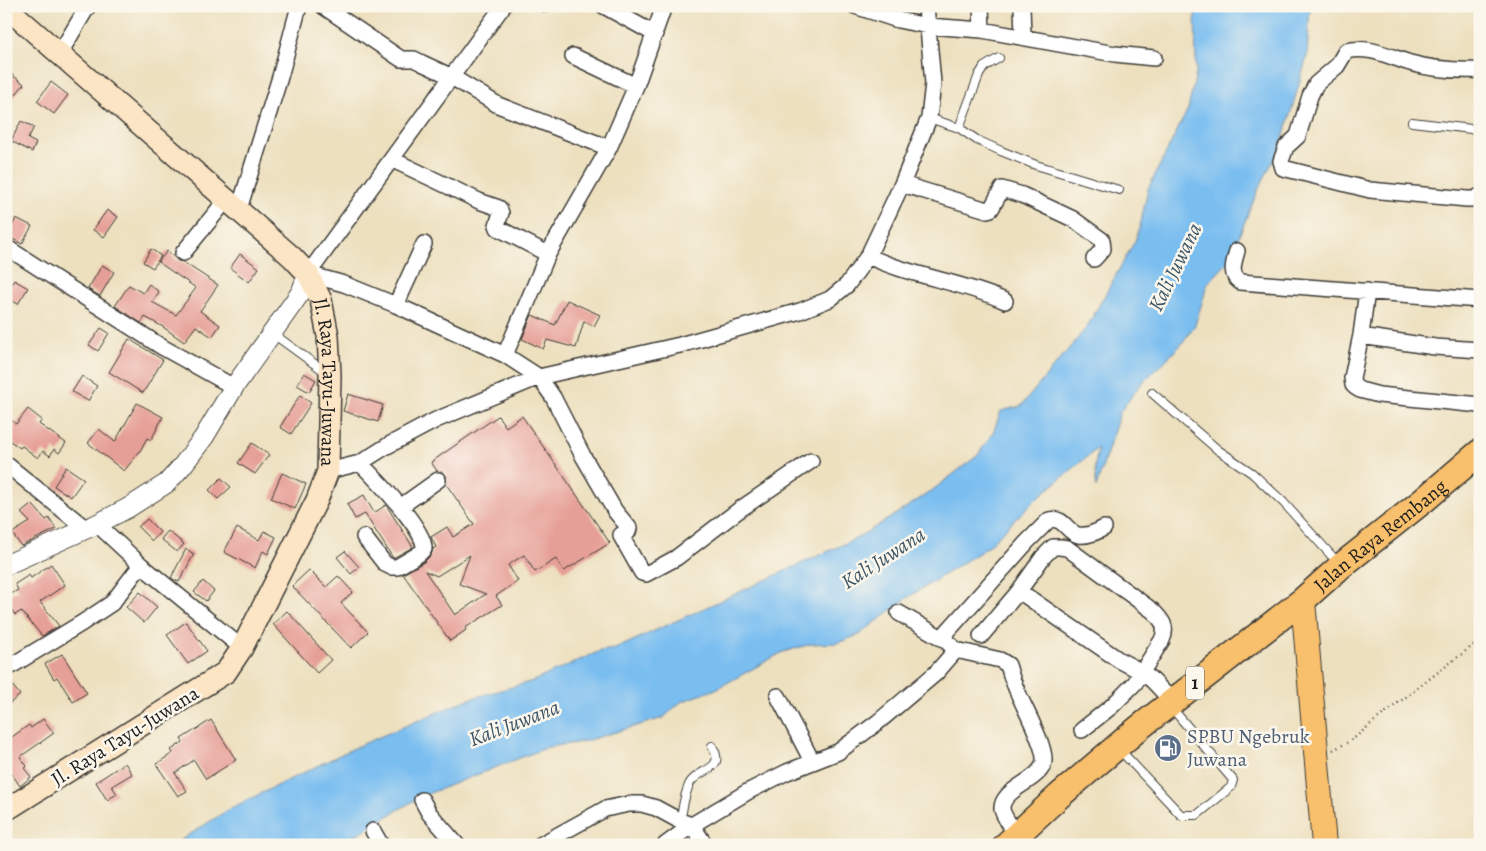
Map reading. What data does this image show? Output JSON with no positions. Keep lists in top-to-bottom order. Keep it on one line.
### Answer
{"streets":{"highway":["Jalan Raya Rembang","1"],"main road":["Jl. Raya Tayu-Juwana"]},"crossings":[["Jalan Raya Rembang","1"]],"water":["Kali Juwana"],"places":{"fuel station":["SPBU Ngebruk Juwana"]}}
